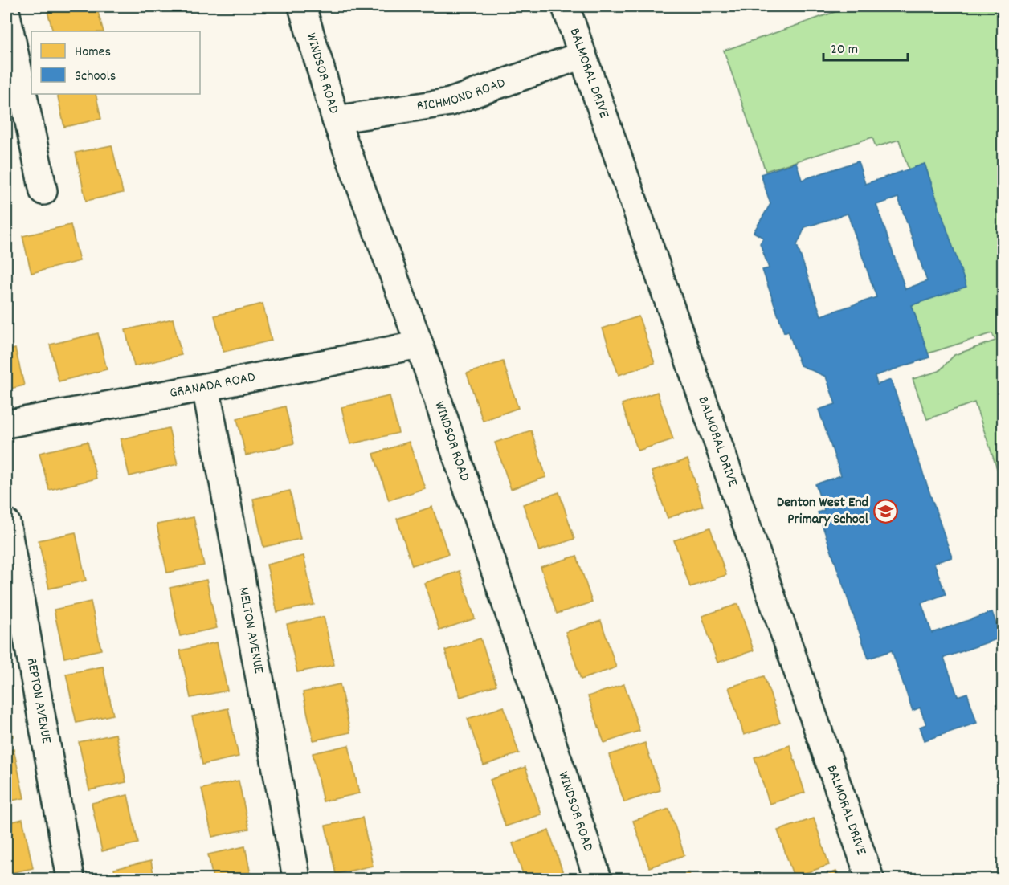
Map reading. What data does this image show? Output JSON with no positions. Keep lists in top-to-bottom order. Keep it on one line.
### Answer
{"streets":{"street":["WINDSOR ROAD","BALMORAL DRIVE","RICHMOND ROAD","GRANADA ROAD","MELTON AVENUE","REPTON AVENUE"]},"crossings":[["WINDSOR ROAD","RICHMOND ROAD"],["WINDSOR ROAD","GRANADA ROAD"],["BALMORAL DRIVE","RICHMOND ROAD"],["GRANADA ROAD","MELTON AVENUE"]],"places":{"school or university":["Denton West End Primary School"]},"legend":["Homes","Schools"],"scale_bar":"20 m"}
